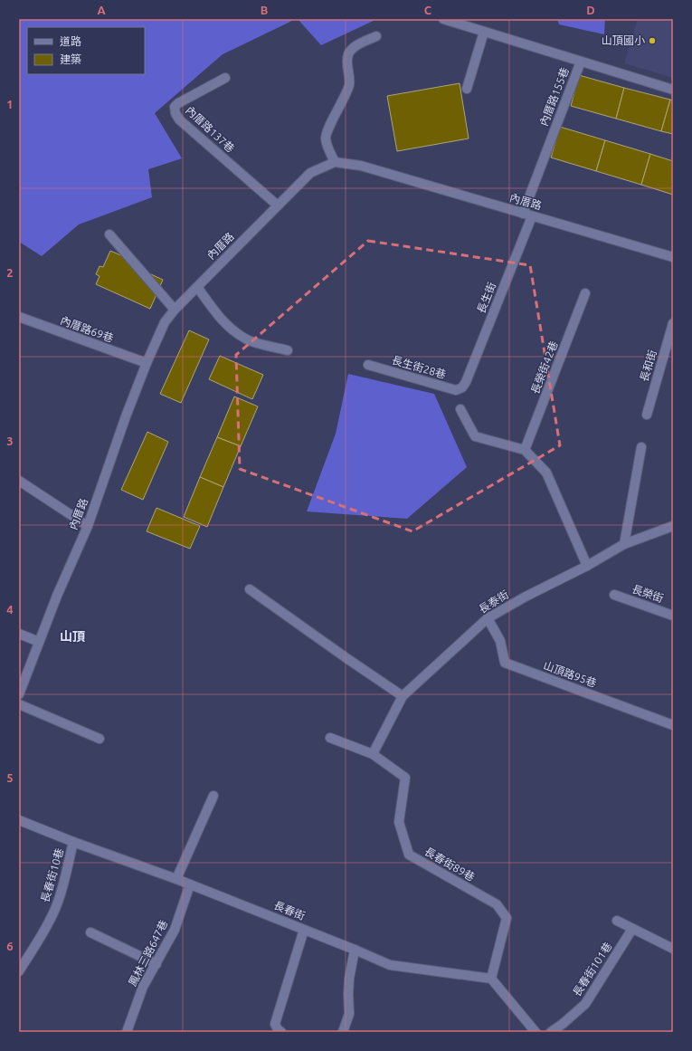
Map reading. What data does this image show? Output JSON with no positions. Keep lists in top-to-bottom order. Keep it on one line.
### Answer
{"streets":{"street":["內厝路155巷","內厝路137巷","內厝路","長生街","內厝路69巷","長和街","長生街28巷","長榮街42巷","長榮街","長泰街","山頂路95巷","長春街89巷","長春街10巷","長春街","鳳林三路647巷","長春街101巷"]},"crossings":[["內厝路155巷","內厝路"],["內厝路137巷","內厝路"],["內厝路","長生街"],["內厝路","內厝路69巷"],["長生街","長生街28巷"],["長泰街","山頂路95巷"],["長泰街","長春街89巷"],["長春街89巷","長春街"],["長春街10巷","長春街"],["長春街","鳳林三路647巷"]],"districts":["山頂"],"places":["山頂國小"],"legend":["道路","建築"],"grid":{"columns":["A","B","C","D"],"rows":["1","2","3","4","5","6"]}}
